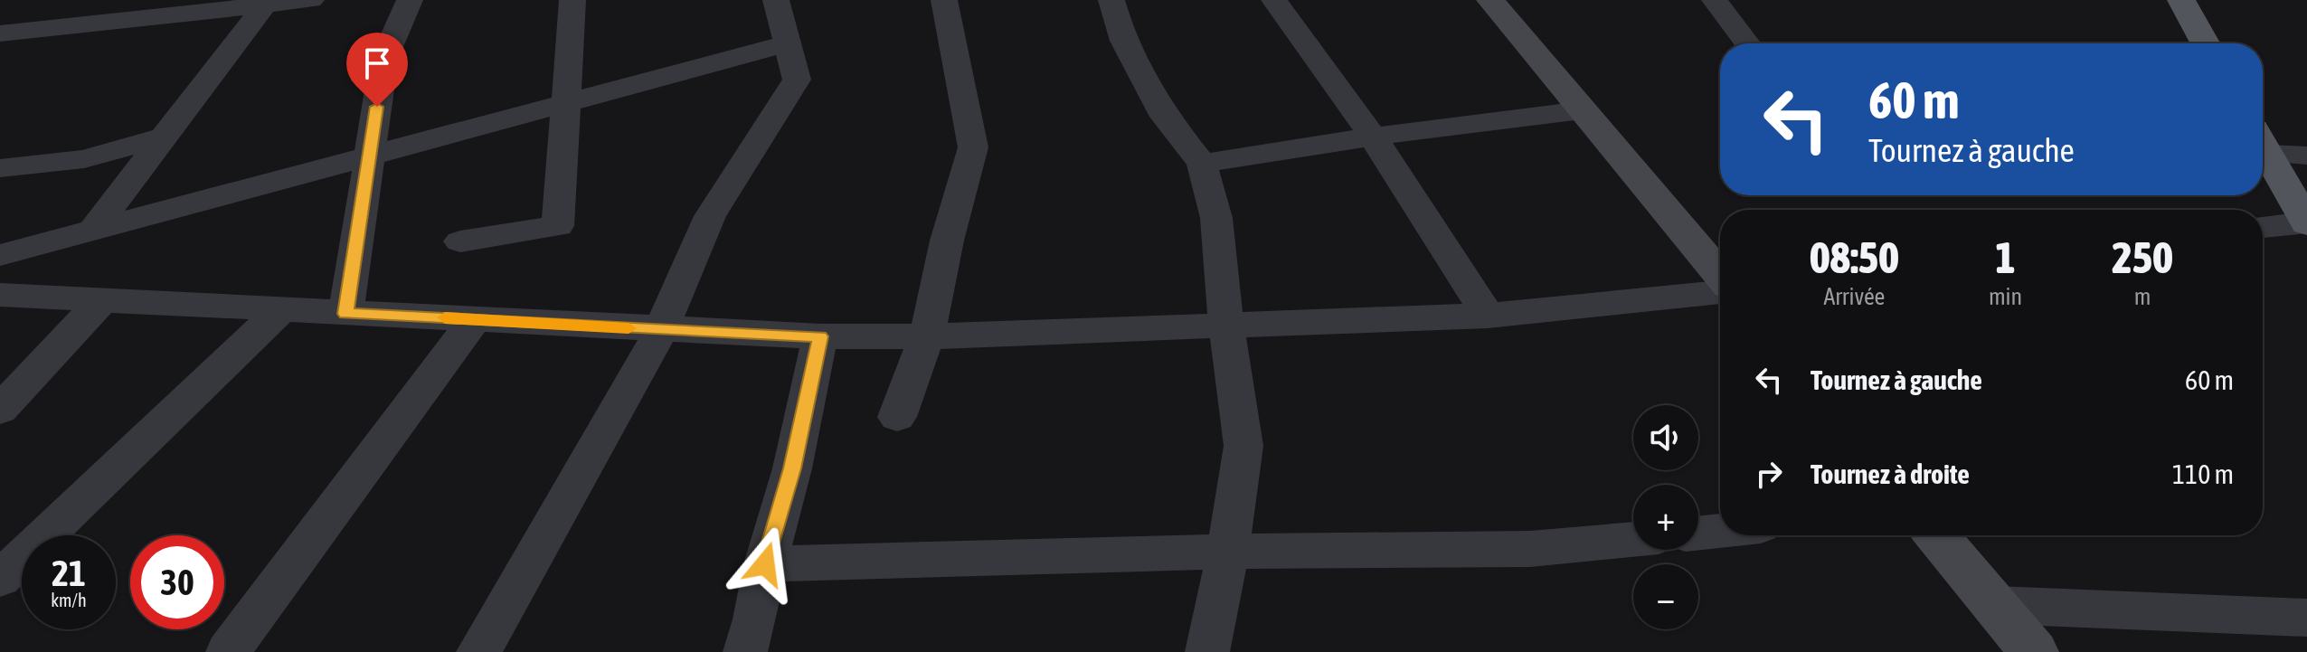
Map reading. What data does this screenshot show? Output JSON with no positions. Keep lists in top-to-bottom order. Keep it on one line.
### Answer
{"page":{"turn":["60 m","Tournez à gauche"],"eta":["08:50","Arrivée","1","min","250","m"],"list":[{"name":"Tournez à gauche","value":"60 m"},{"name":"Tournez à droite","value":"110 m"}],"map_buttons":["+","−"],"speed":"21 km/h","limit":"30"}}
